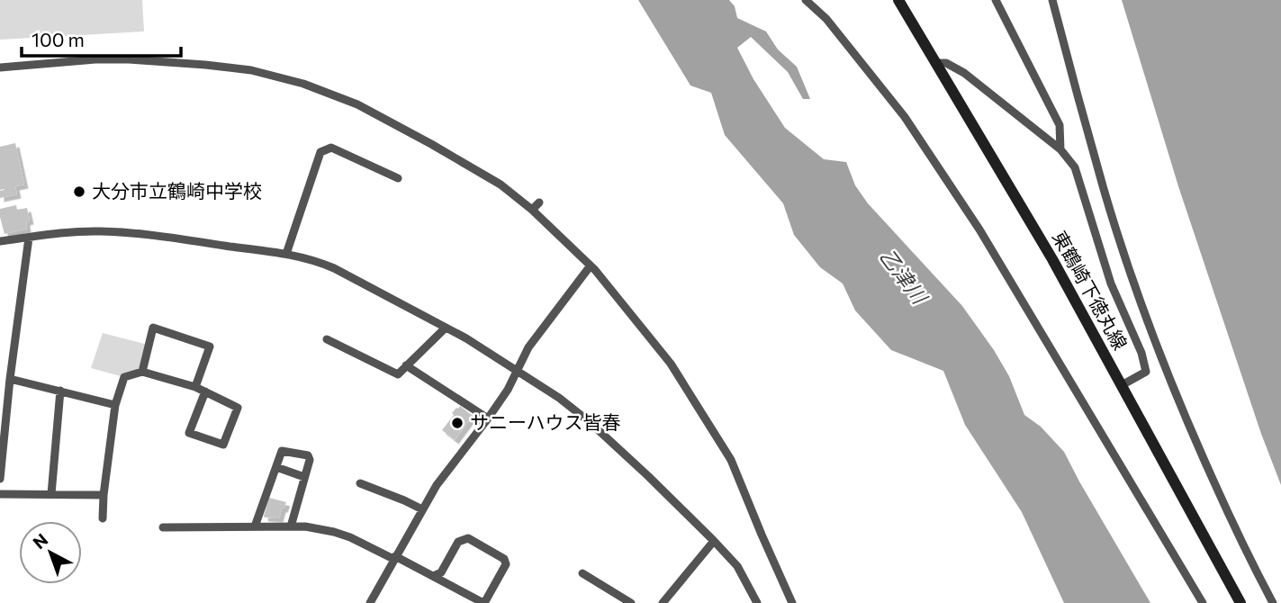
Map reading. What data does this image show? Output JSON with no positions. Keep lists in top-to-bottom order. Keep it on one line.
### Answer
{"streets":{"street":["東鶴崎下徳丸線"]},"water":["乙津川"],"places":["大分市立鶴崎中学校","サニーハウス皆春"],"scale_bar":"100 m","north":"top left"}
